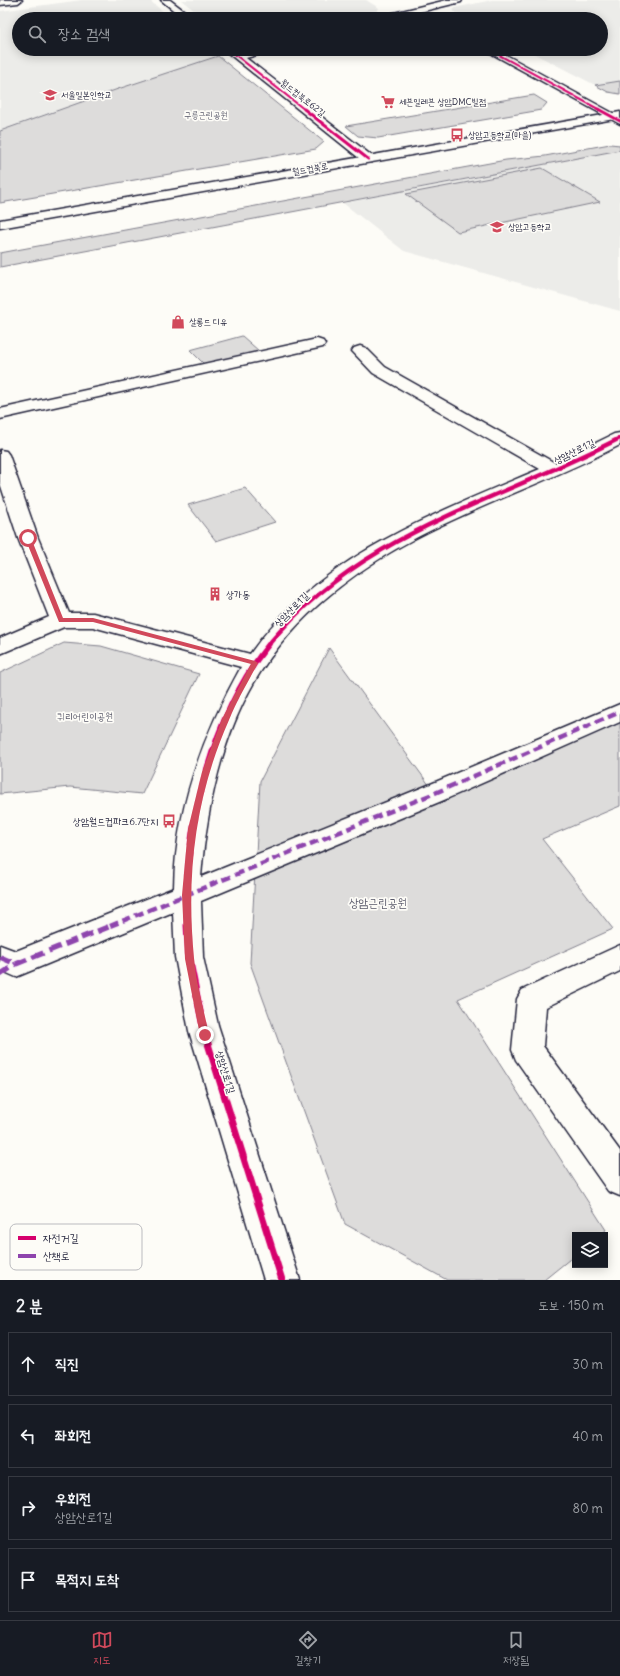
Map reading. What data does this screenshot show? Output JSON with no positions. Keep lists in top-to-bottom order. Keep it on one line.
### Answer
{"streets":{"street":["월드컵북로62길","월드컵북로","상암산로1길"]},"crossings":[["월드컵북로62길","월드컵북로"]],"parks":["구릉근린공원","귀리어린이공원","상암근린공원"],"places":{"school or university":["서울일본인학교","상암고등학교"],"supermarket":["세븐일레븐 상암DMC빌점"],"bus stop":["상암고등학교(마을)","상암월드컵파크6.7단지"],"shop":["살롱드 디유"],"building":["상가동"]},"legend":["자전거길","산책로"],"page":{"search":"장소 검색","heading":["2 분","도보 · 150 m"],"list":[["직진","30 m"],["좌회전","40 m"],["우회전","상암산로1길","80 m"],"목적지 도착"],"nav":["지도","길찾기","저장됨"]}}
